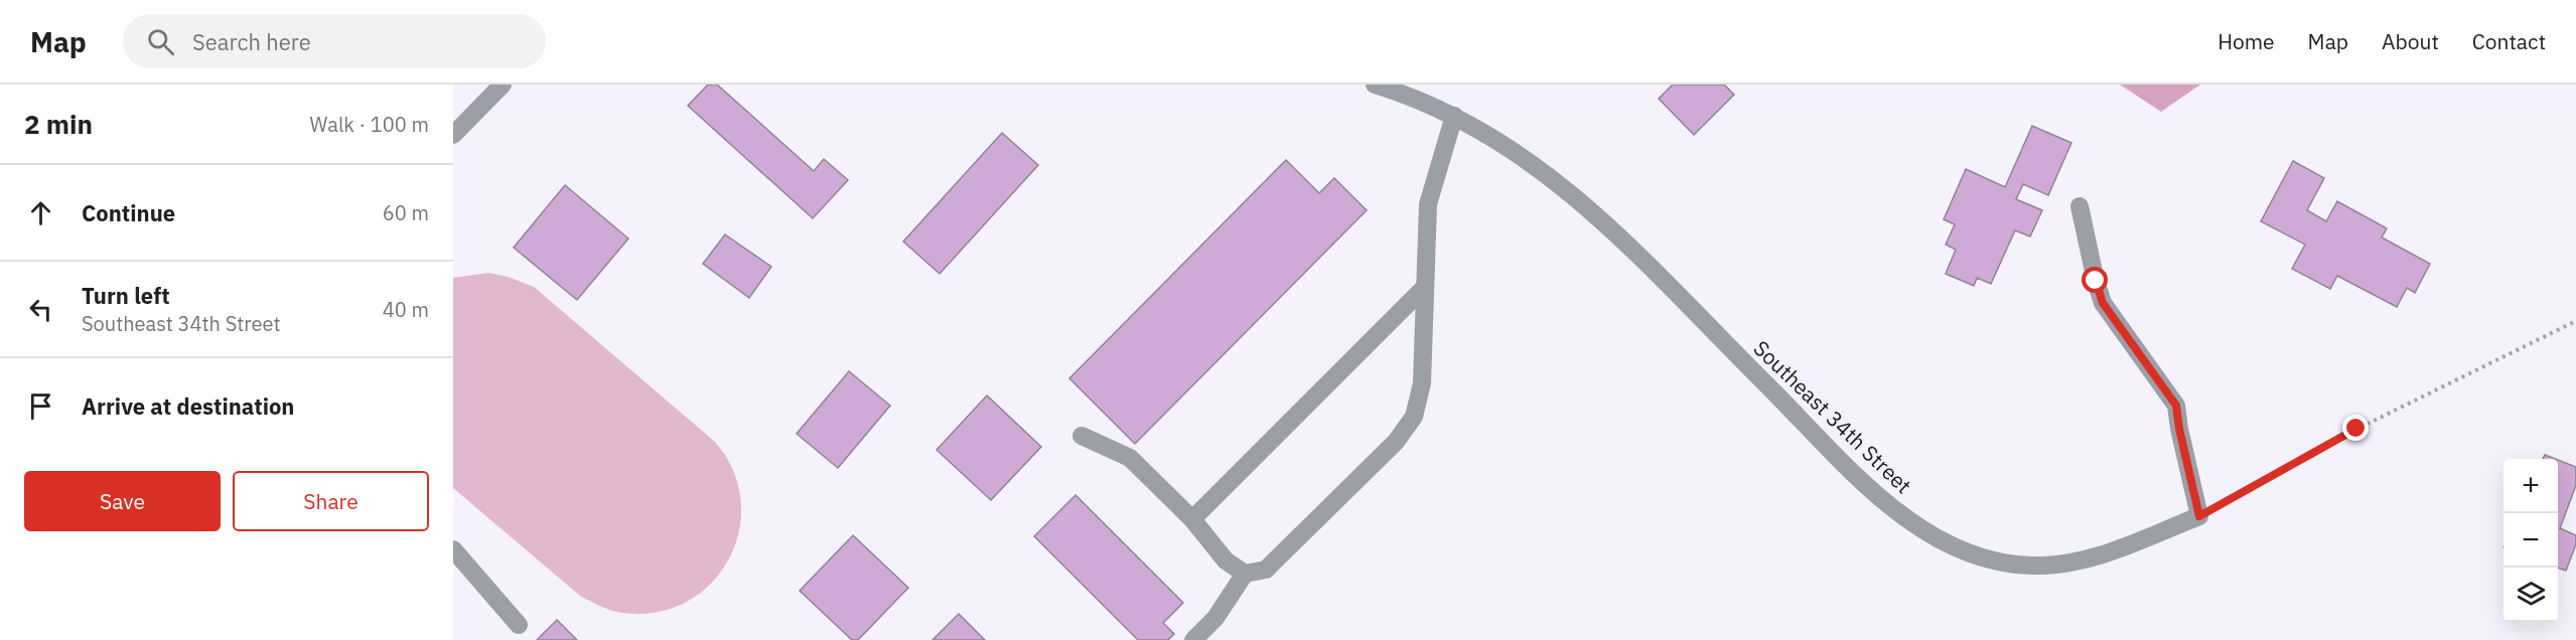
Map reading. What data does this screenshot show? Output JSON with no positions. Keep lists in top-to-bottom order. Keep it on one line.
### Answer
{"streets":{"street":["Southeast 34th Street"]},"page":{"header":"Map","search":"Search here","nav":["Home","Map","About","Contact"],"heading":["2 min","Walk · 100 m"],"list":[["Continue","60 m"],["Turn left","Southeast 34th Street","40 m"],"Arrive at destination"],"buttons":["Save","Share"],"map_buttons":["+","−"]}}
